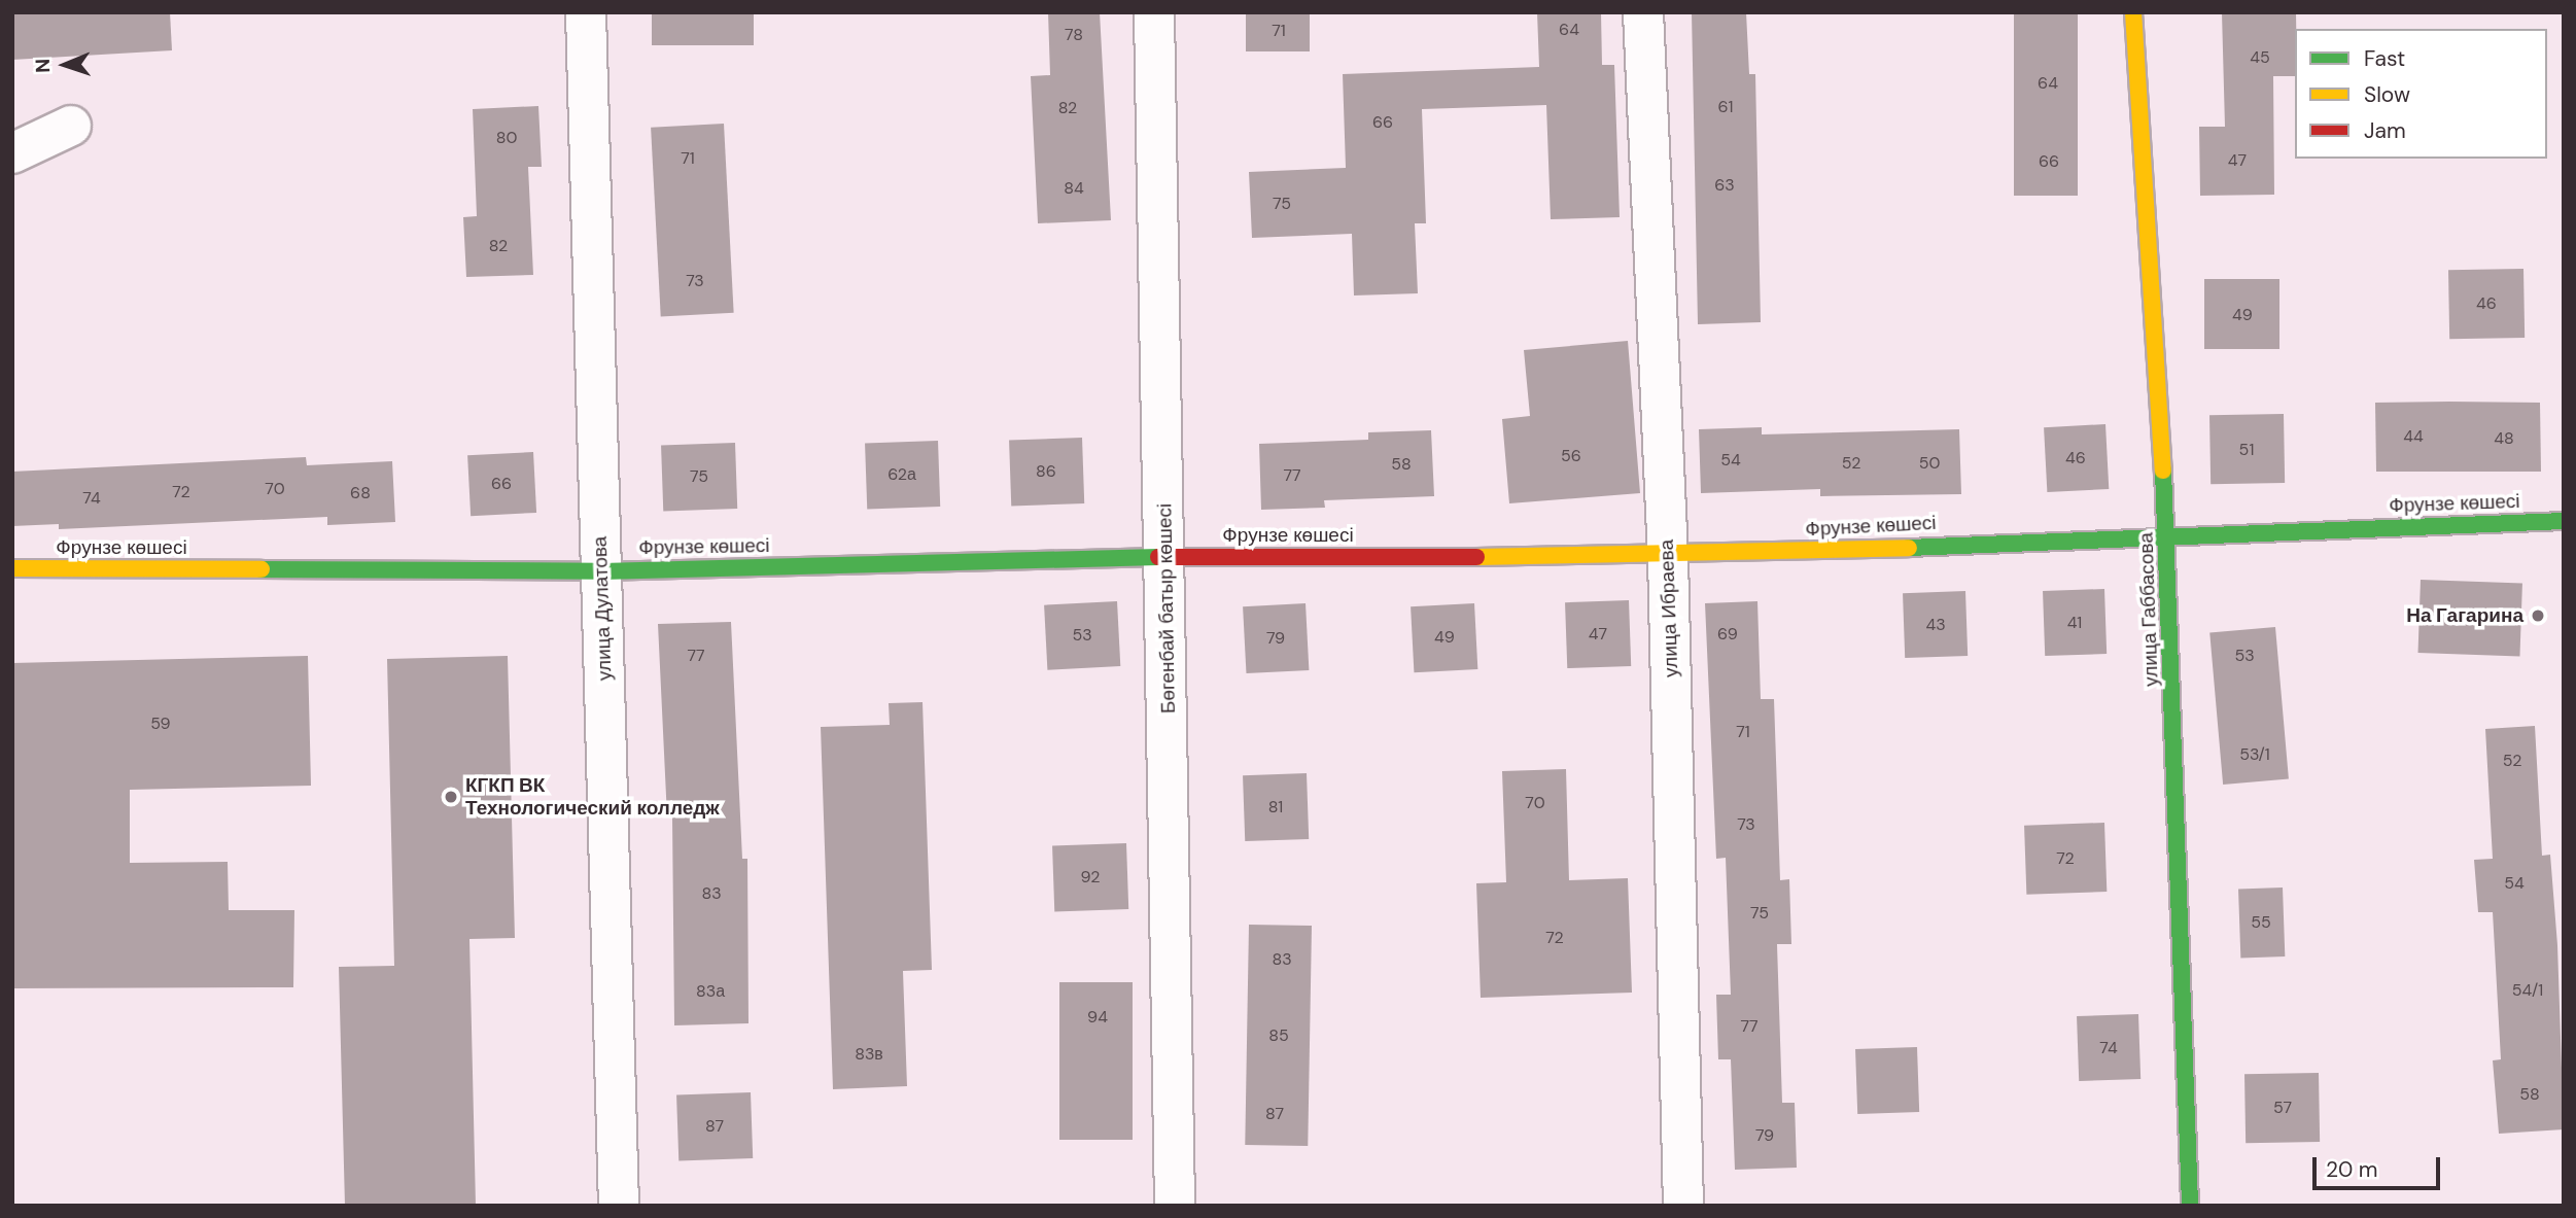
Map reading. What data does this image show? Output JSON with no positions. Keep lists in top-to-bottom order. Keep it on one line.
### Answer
{"streets":{"street":["Фрунзе көшесі","улица Дулатова","Бөгенбай батыр көшесі","улица Ибраева","улица Габбасова"]},"crossings":[["Фрунзе көшесі","улица Дулатова"],["Фрунзе көшесі","Бөгенбай батыр көшесі"],["Фрунзе көшесі","улица Ибраева"],["Фрунзе көшесі","улица Габбасова"]],"places":["На Гагарина","КГКП ВК Технологический колледж"],"house_numbers":["64","71","78","45","64","61","82","66","80","71","47","66","63","84","75","82","73","46","49","44","48","51","56","46","54","52","50","58","86","62а","77","75","66","70","72","68","74","41","43","47","69","53","49","79","77","53","59","71","53/1","52","70","81","73","72","92","54","83","75","55","72","83","54/1","83а","94","77","85","74","83в","58","57","87","87","79"],"legend":["Fast","Slow","Jam"],"scale_bar":"20 m","north":"left"}
